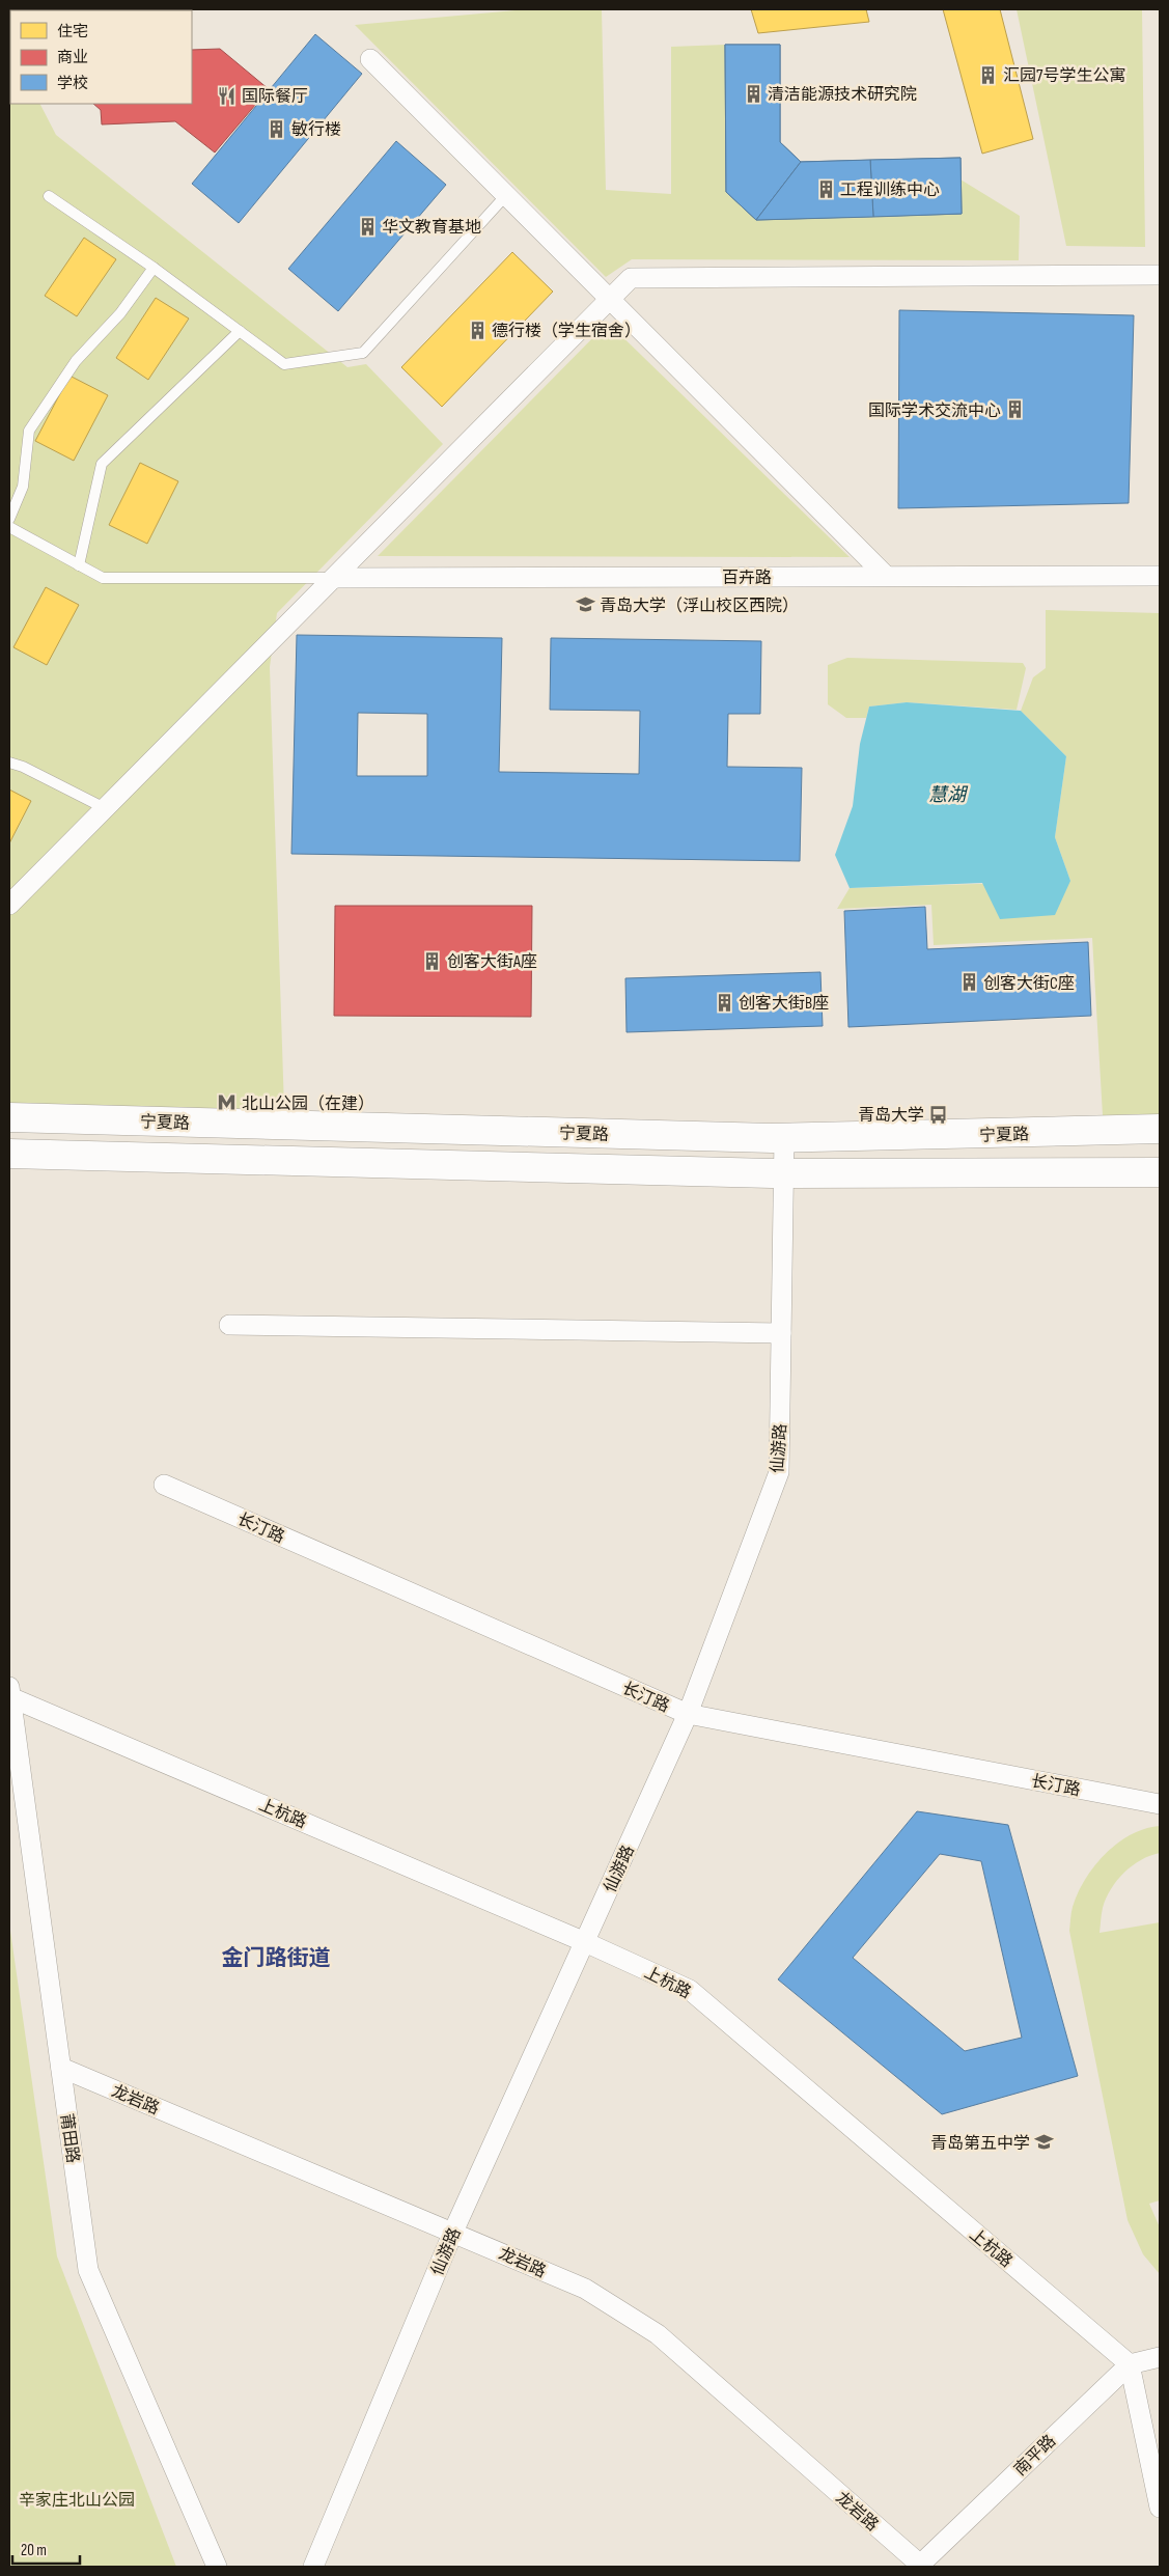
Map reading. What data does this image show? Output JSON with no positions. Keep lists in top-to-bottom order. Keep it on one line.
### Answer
{"streets":{"main road":["宁夏路"],"street":["百卉路","仙游路","长汀路","上杭路","龙岩路","莆田路","南平路"]},"crossings":[["宁夏路","仙游路"],["仙游路","长汀路"],["仙游路","上杭路"],["仙游路","龙岩路"],["上杭路","莆田路"],["上杭路","南平路"],["龙岩路","莆田路"],["龙岩路","南平路"]],"districts":["金门路街道"],"water":["慧湖"],"parks":["辛家庄北山公园"],"places":{"building":["汇园7号学生公寓","清洁能源技术研究院","敏行楼","工程训练中心","华文教育基地","德行楼（学生宿舍）","国际学术交流中心","创客大街A座","创客大街C座","创客大街B座"],"restaurant":["国际餐厅"],"school or university":["青岛大学（浮山校区西院）","青岛第五中学"],"metro station":["北山公园（在建）"],"bus stop":["青岛大学"]},"legend":["住宅","商业","学校"],"scale_bar":"20 m"}
